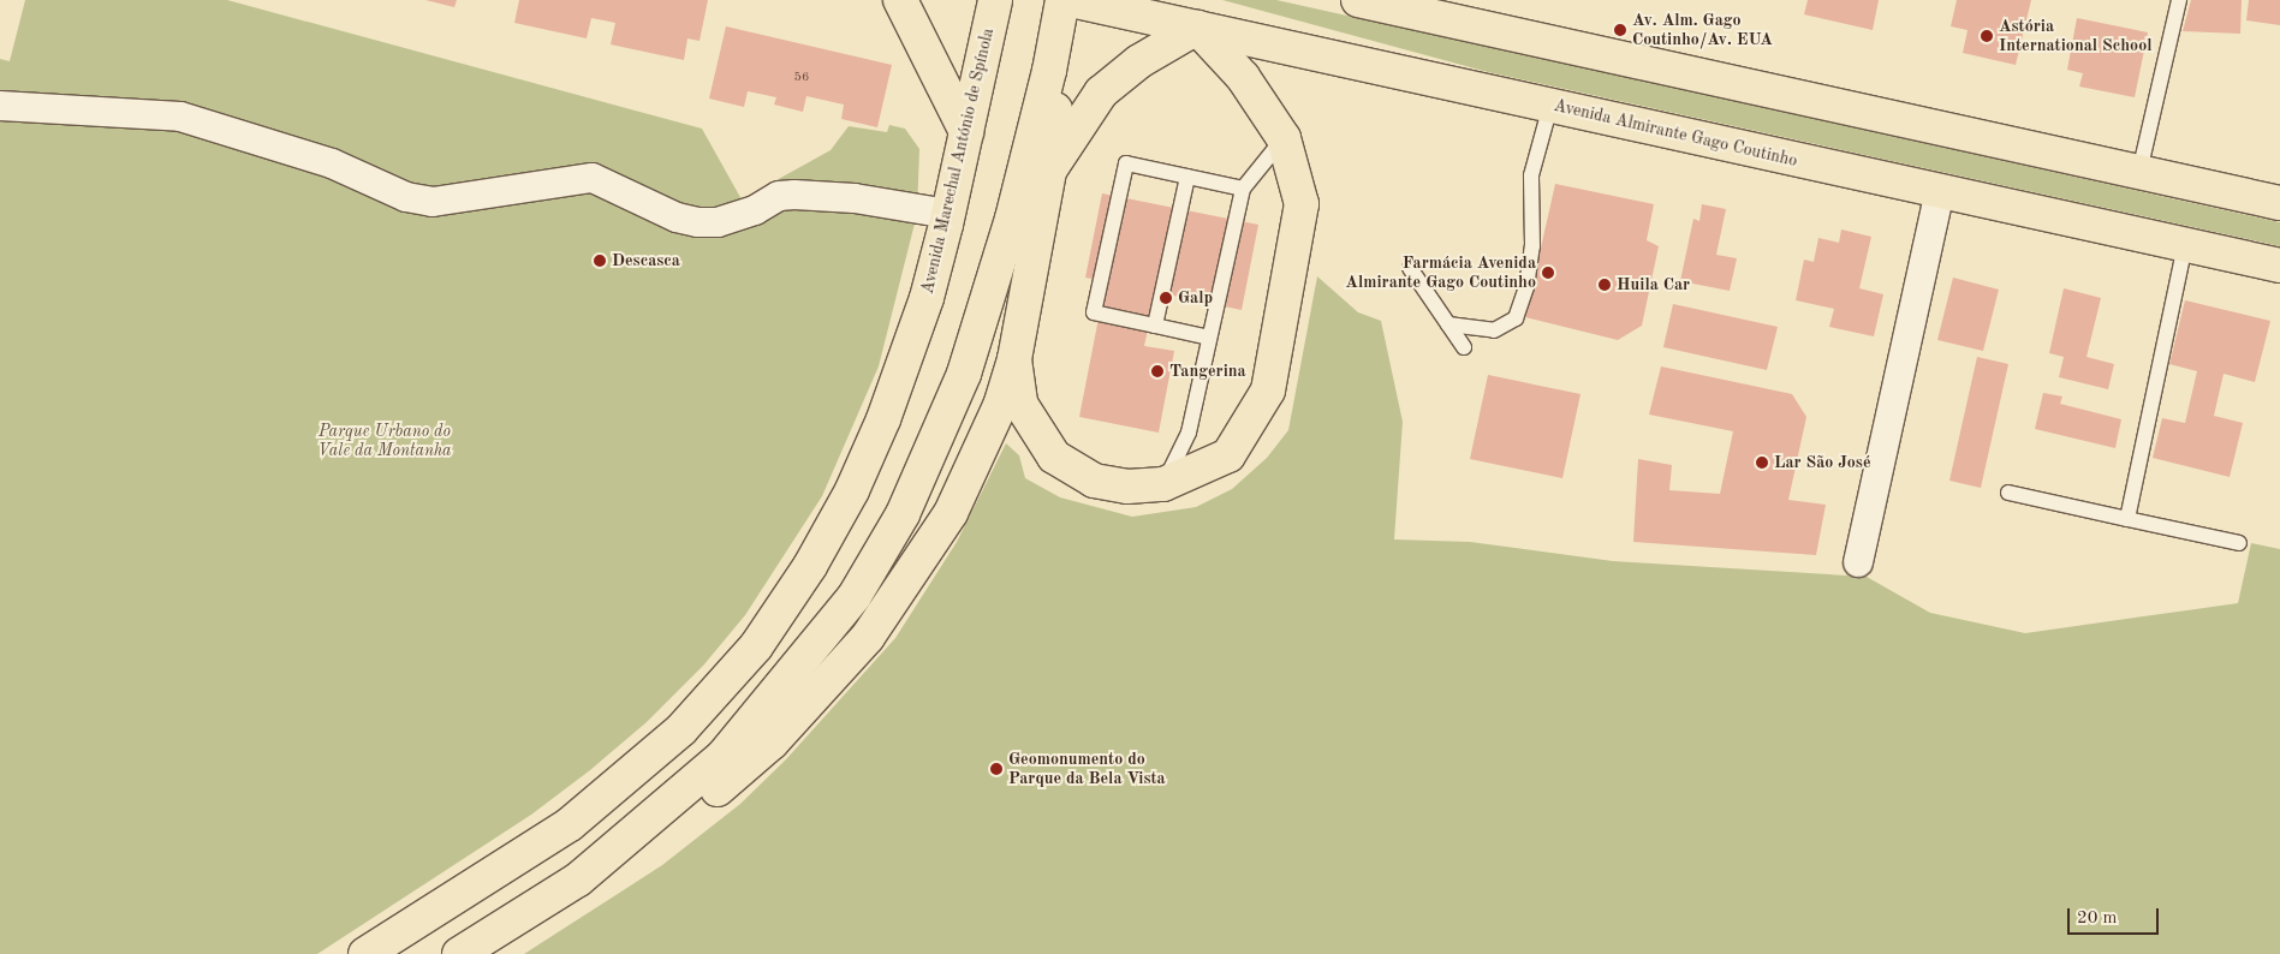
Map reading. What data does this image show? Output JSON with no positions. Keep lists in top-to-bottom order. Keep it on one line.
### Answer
{"streets":{"main road":["Avenida Almirante Gago Coutinho","Avenida Marechal António de Spínola"]},"parks":["Parque Urbano do Vale da Montanha"],"places":["Av. Alm. Gago Coutinho/Av. EUA","Astória International School","Descasca","Farmácia Avenida Almirante Gago Coutinho","Huila Car","Galp","Tangerina","Lar São José","Geomonumento do Parque da Bela Vista"],"house_numbers":["56"],"scale_bar":"20 m"}
